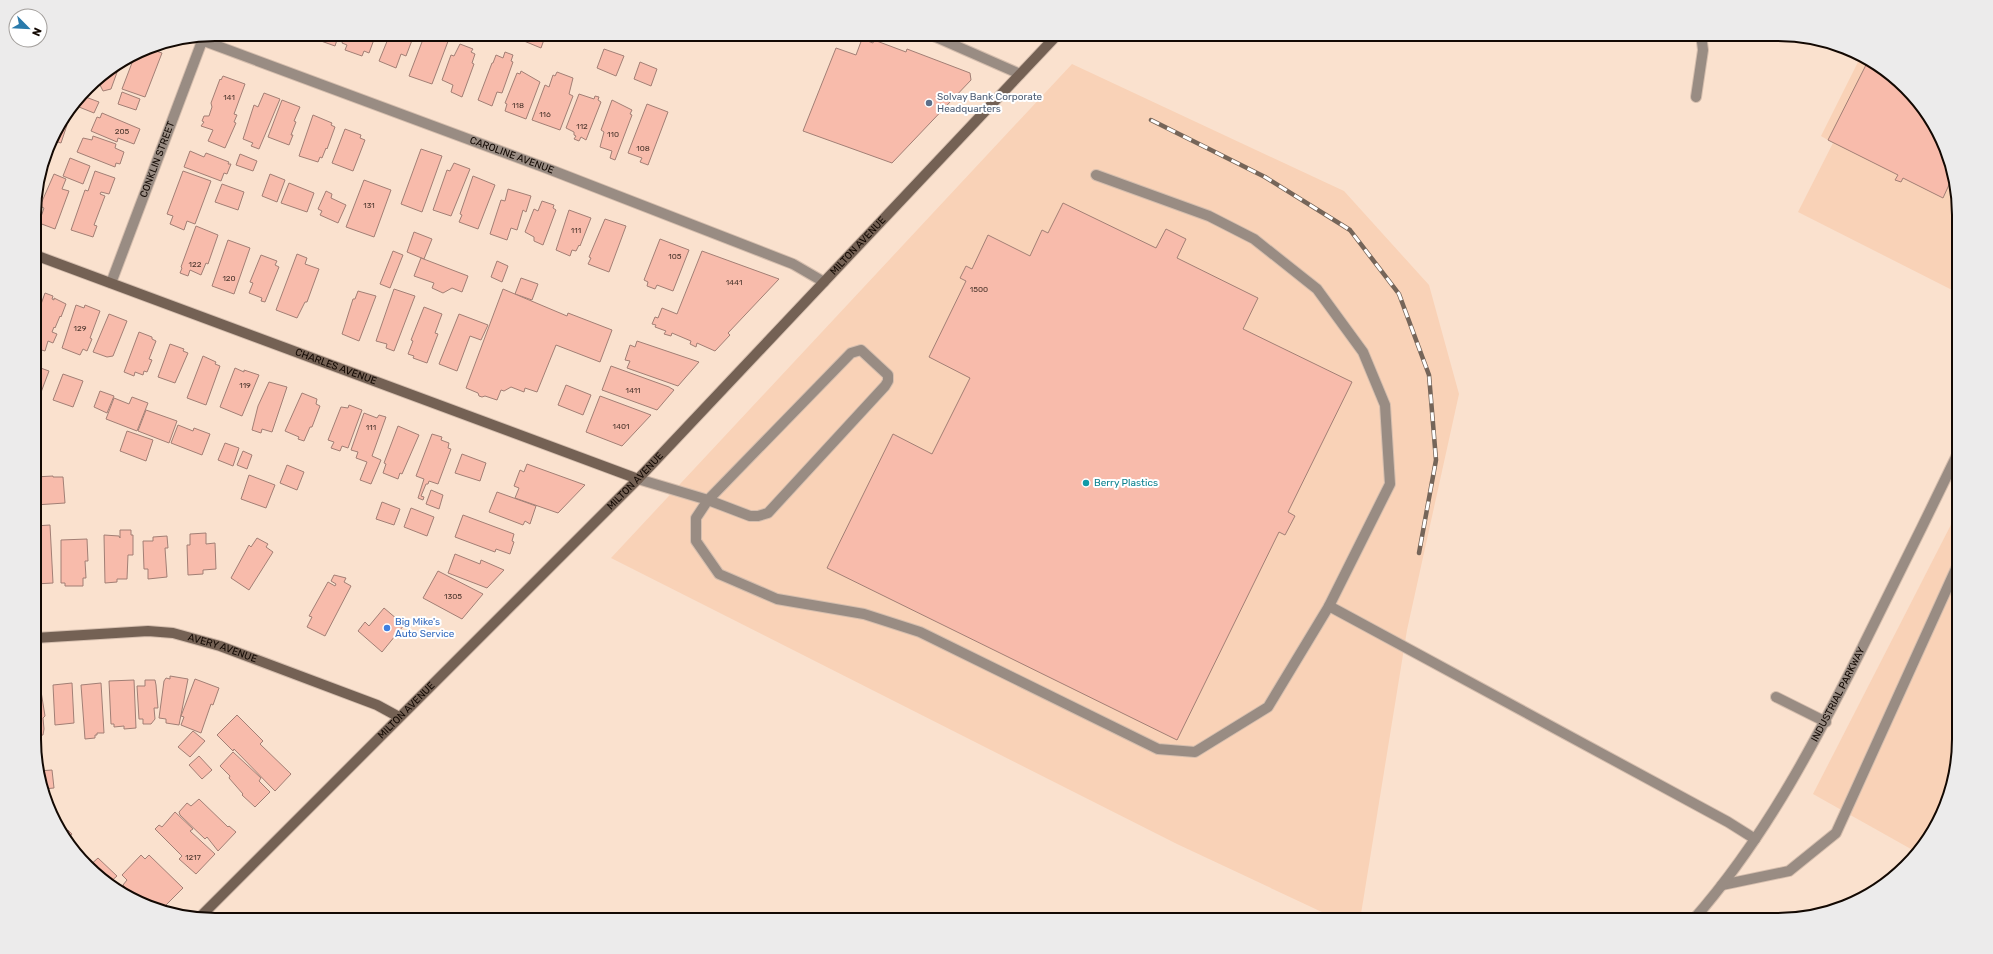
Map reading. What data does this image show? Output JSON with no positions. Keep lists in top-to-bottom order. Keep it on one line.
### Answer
{"streets":{"main road":["MILTON AVENUE","CHARLES AVENUE","AVERY AVENUE"],"street":["CAROLINE AVENUE","CONKLIN STREET","INDUSTRIAL PARKWAY"]},"crossings":[["CAROLINE AVENUE","MILTON AVENUE"],["CONKLIN STREET","CHARLES AVENUE"],["MILTON AVENUE","CHARLES AVENUE"],["MILTON AVENUE","AVERY AVENUE"]],"places":["Solvay Bank Corporate Headquarters","Berry Plastics","Big Mike's Auto Service"],"house_numbers":["141","118","116","112","205","110","108","131","111","105","122","120","1441","1500","129","119","1411","1401","111","1305","1217"],"north":"bottom right"}
